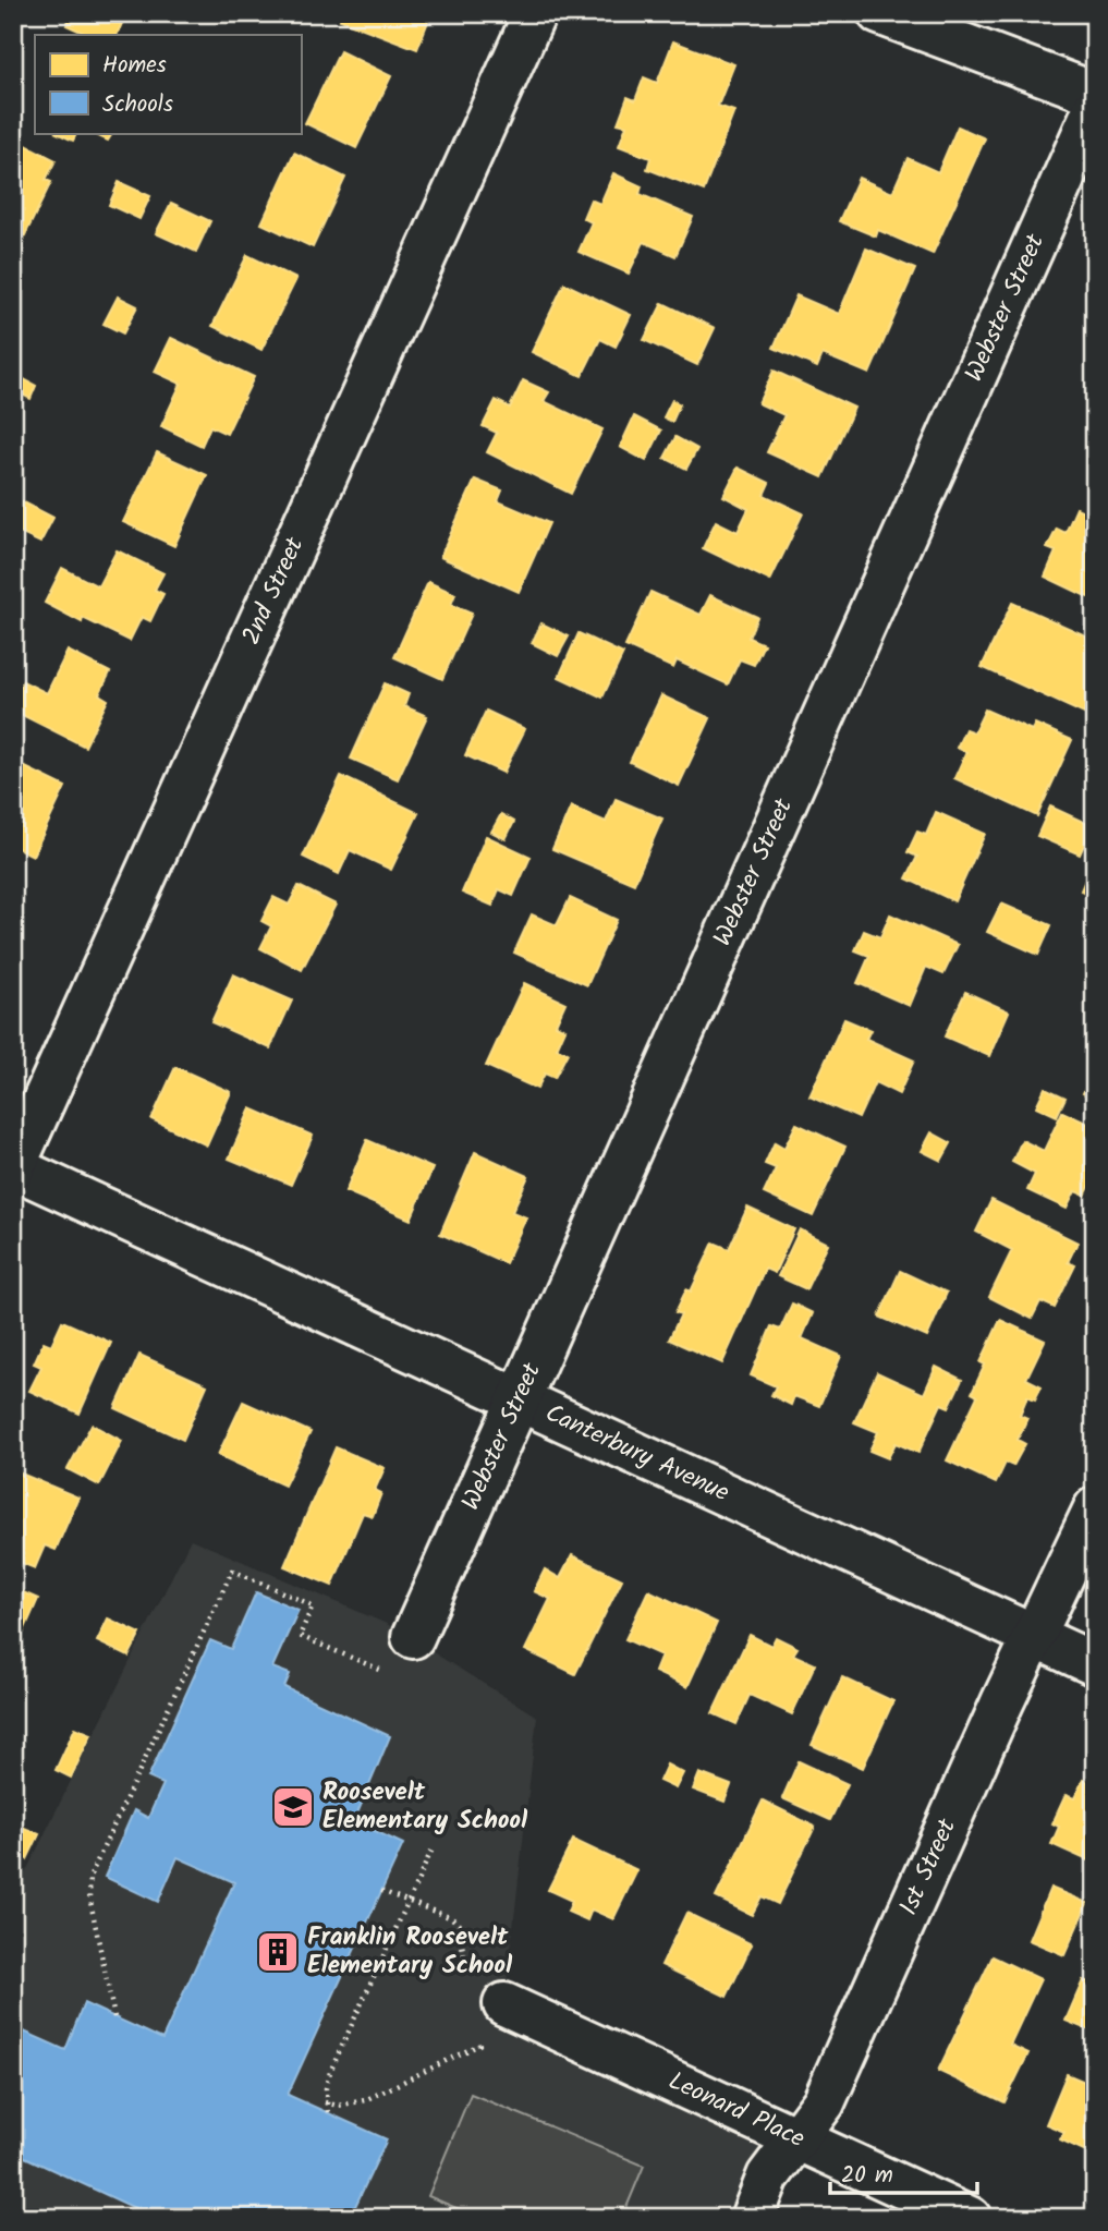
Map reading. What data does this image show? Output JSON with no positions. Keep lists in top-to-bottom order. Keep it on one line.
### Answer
{"streets":{"street":["Webster Street","2nd Street","Canterbury Avenue","1st Street","Leonard Place"]},"crossings":[["Webster Street","Canterbury Avenue"],["2nd Street","Canterbury Avenue"],["Canterbury Avenue","1st Street"],["1st Street","Leonard Place"]],"places":{"school or university":["Roosevelt Elementary School"],"building":["Franklin Roosevelt Elementary School"]},"legend":["Homes","Schools"],"scale_bar":"20 m"}
